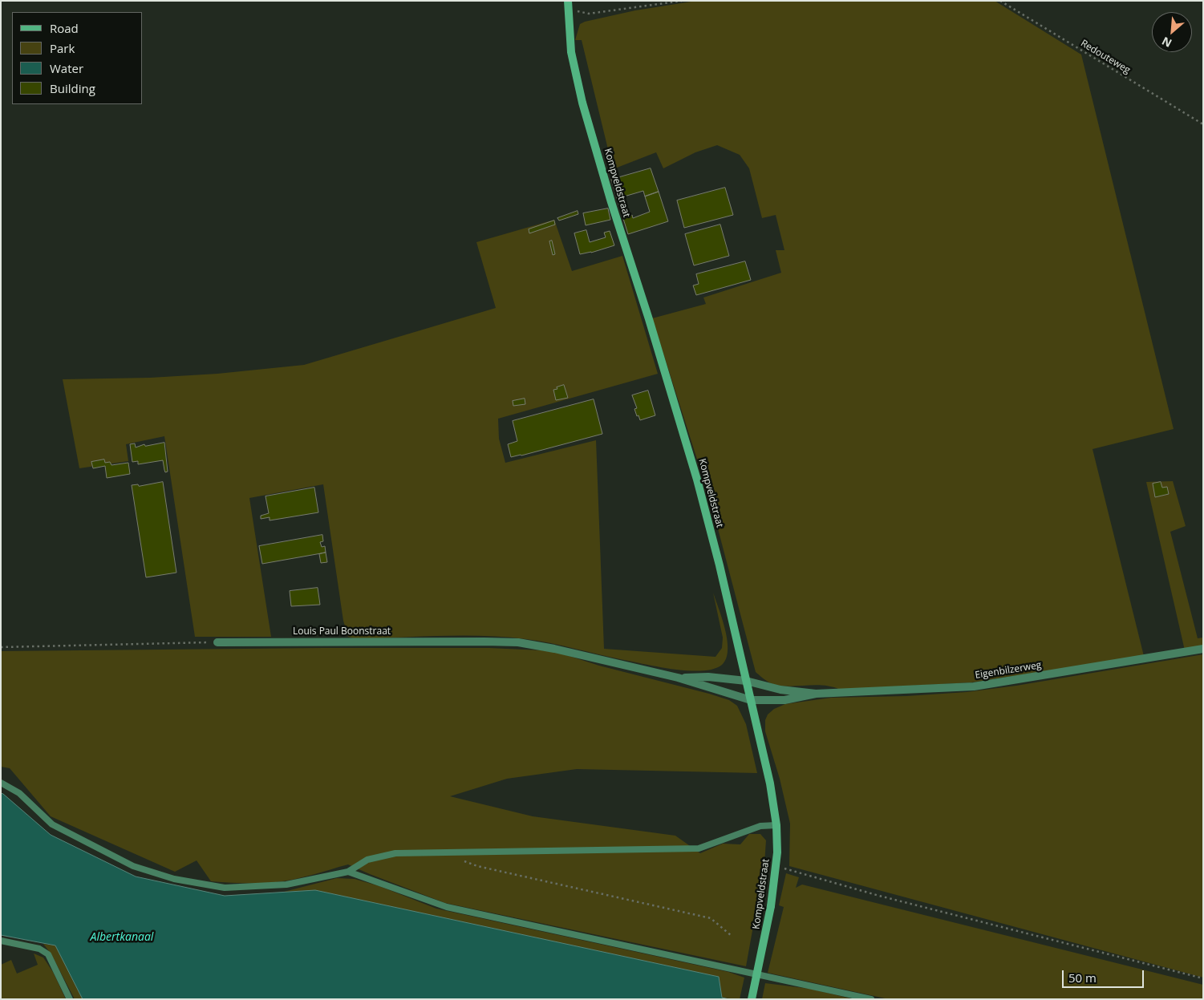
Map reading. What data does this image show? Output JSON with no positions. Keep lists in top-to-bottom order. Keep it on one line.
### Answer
{"streets":{"street":["Kompveldstraat","Louis Paul Boonstraat","Eigenbilzerweg"],"path":["Redouteweg"]},"crossings":[["Kompveldstraat","Louis Paul Boonstraat"],["Kompveldstraat","Eigenbilzerweg"],["Louis Paul Boonstraat","Eigenbilzerweg"]],"water":["Albertkanaal"],"legend":["Road","Park","Water","Building"],"scale_bar":"50 m","north":"bottom left"}
